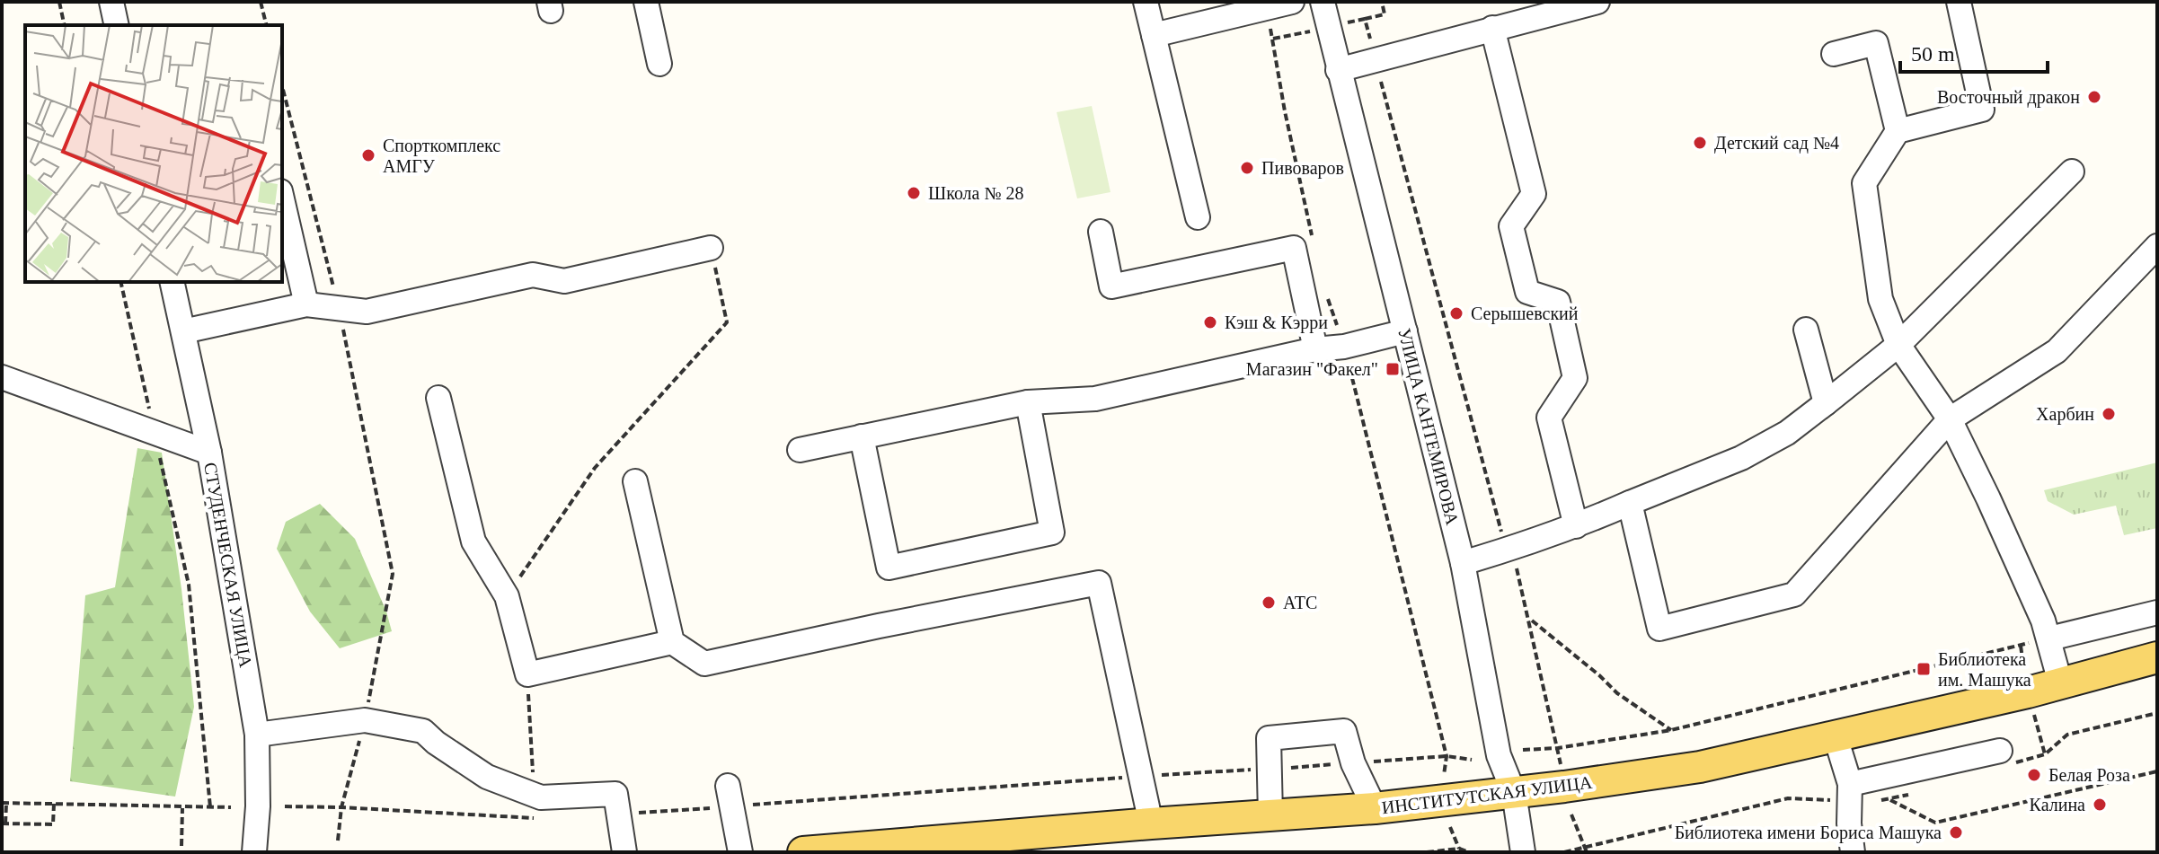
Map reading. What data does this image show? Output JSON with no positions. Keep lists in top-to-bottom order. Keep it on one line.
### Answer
{"streets":{"main road":["ИНСТИТУТСКАЯ УЛИЦА"],"street":["УЛИЦА КАНТЕМИРОВА","СТУДЕНЧЕСКАЯ УЛИЦА"]},"crossings":[["УЛИЦА КАНТЕМИРОВА","ИНСТИТУТСКАЯ УЛИЦА"]],"places":{"other":["Восточный дракон","Детский сад №4","Спорткомплекс АМГУ","Пивоваров","Школа № 28","Серышевский","Кэш & Кэрри","Харбин","АТС","Белая Роза","Калина","Библиотека имени Бориса Машука"],"transit":["Магазин \"Факел\"","Библиотека им. Машука"]},"scale_bar":"50 m"}
